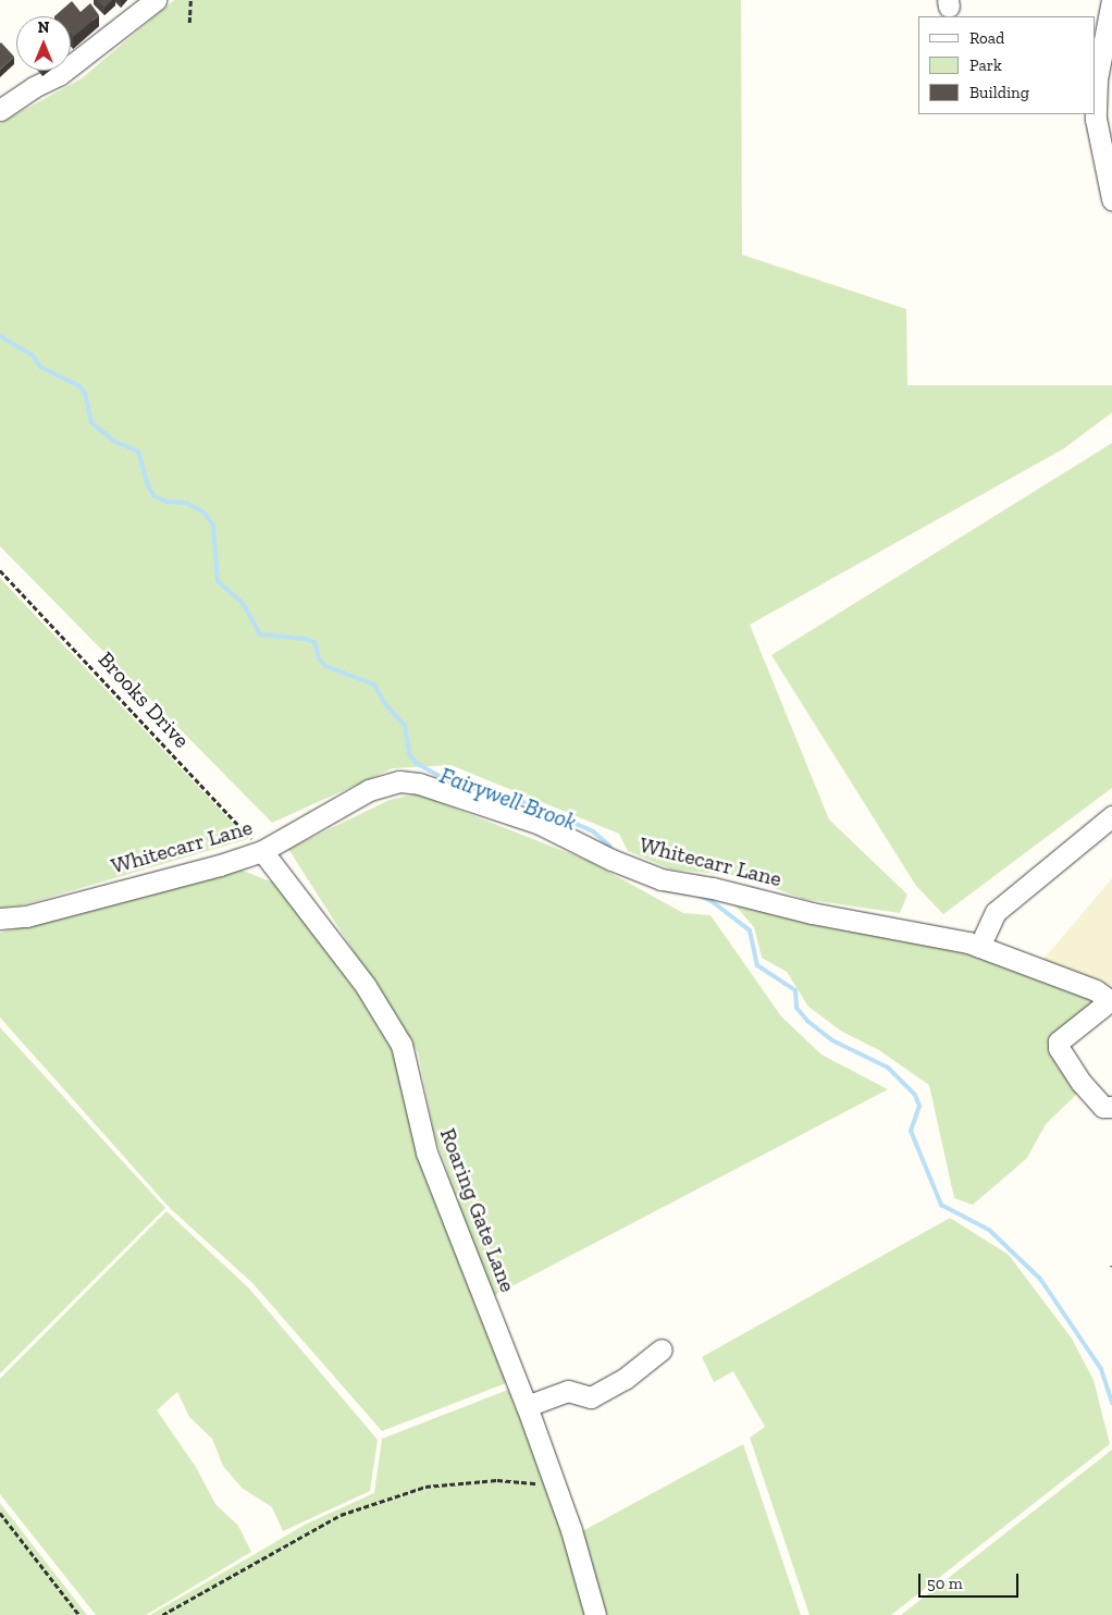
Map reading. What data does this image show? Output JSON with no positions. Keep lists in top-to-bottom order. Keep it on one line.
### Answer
{"streets":{"street":["Whitecarr Lane","Roaring Gate Lane"],"path":["Brooks Drive"]},"crossings":[["Brooks Drive","Whitecarr Lane"],["Brooks Drive","Roaring Gate Lane"],["Whitecarr Lane","Roaring Gate Lane"]],"water":["Fairywell Brook"],"legend":["Road","Park","Building"],"scale_bar":"50 m","north":"top"}
